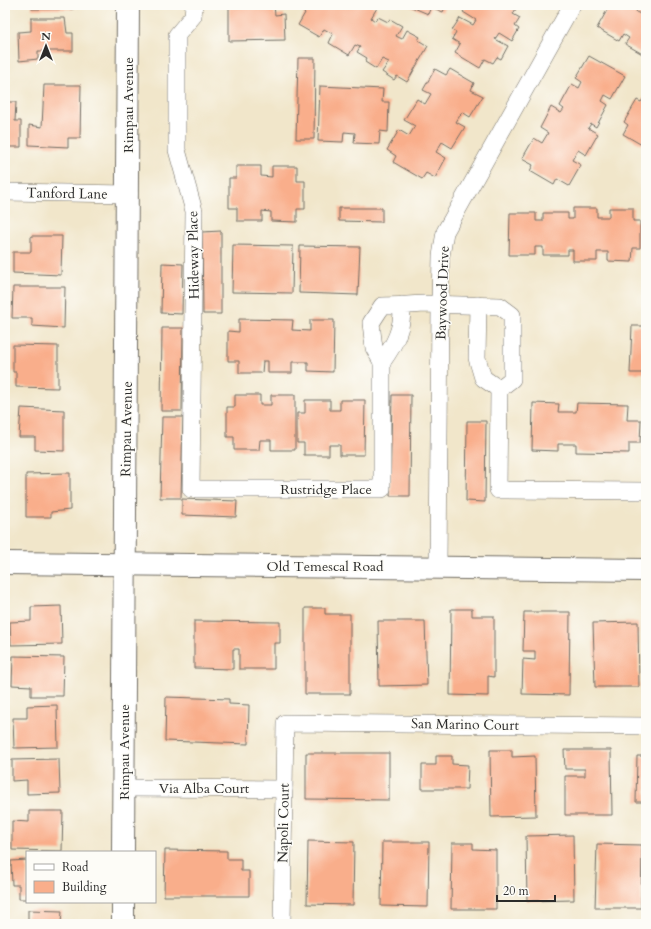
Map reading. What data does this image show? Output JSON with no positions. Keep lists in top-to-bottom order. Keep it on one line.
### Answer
{"streets":{"main road":["Rimpau Avenue","Old Temescal Road"],"street":["Tanford Lane","Hideway Place","Baywood Drive","Rustridge Place","San Marino Court","Via Alba Court","Napoli Court"]},"crossings":[["Rimpau Avenue","Tanford Lane"],["Rimpau Avenue","Old Temescal Road"],["Rimpau Avenue","Via Alba Court"],["Hideway Place","Rustridge Place"],["Baywood Drive","Rustridge Place"],["Baywood Drive","Old Temescal Road"],["San Marino Court","Napoli Court"],["Via Alba Court","Napoli Court"]],"legend":["Road","Building"],"scale_bar":"20 m","north":"top"}
